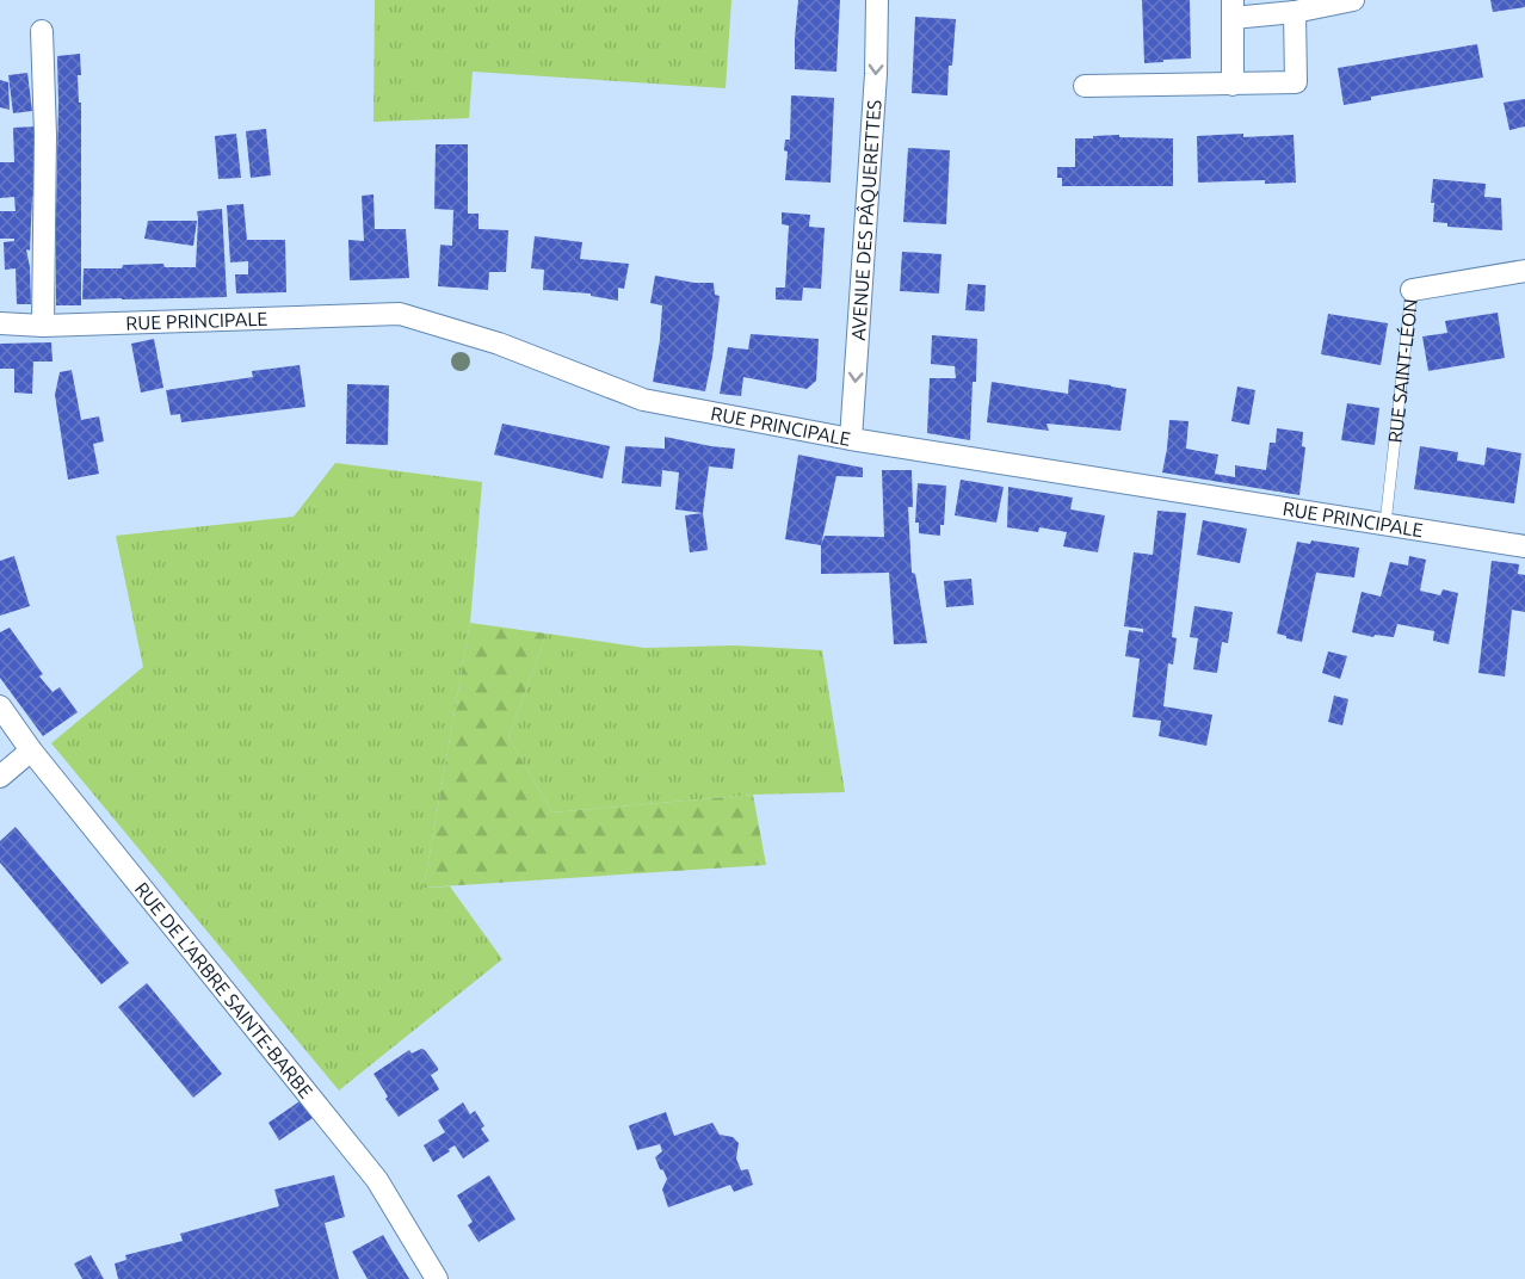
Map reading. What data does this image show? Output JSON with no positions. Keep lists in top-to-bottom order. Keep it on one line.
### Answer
{"streets":{"street":["AVENUE DES PÂQUERETTES","RUE PRINCIPALE","RUE SAINT-LÉON","RUE DE L'ARBRE SAINTE-BARBE"]},"crossings":[["AVENUE DES PÂQUERETTES","RUE PRINCIPALE"],["RUE PRINCIPALE","RUE SAINT-LÉON"]],"one_way":["AVENUE DES PÂQUERETTES"]}
